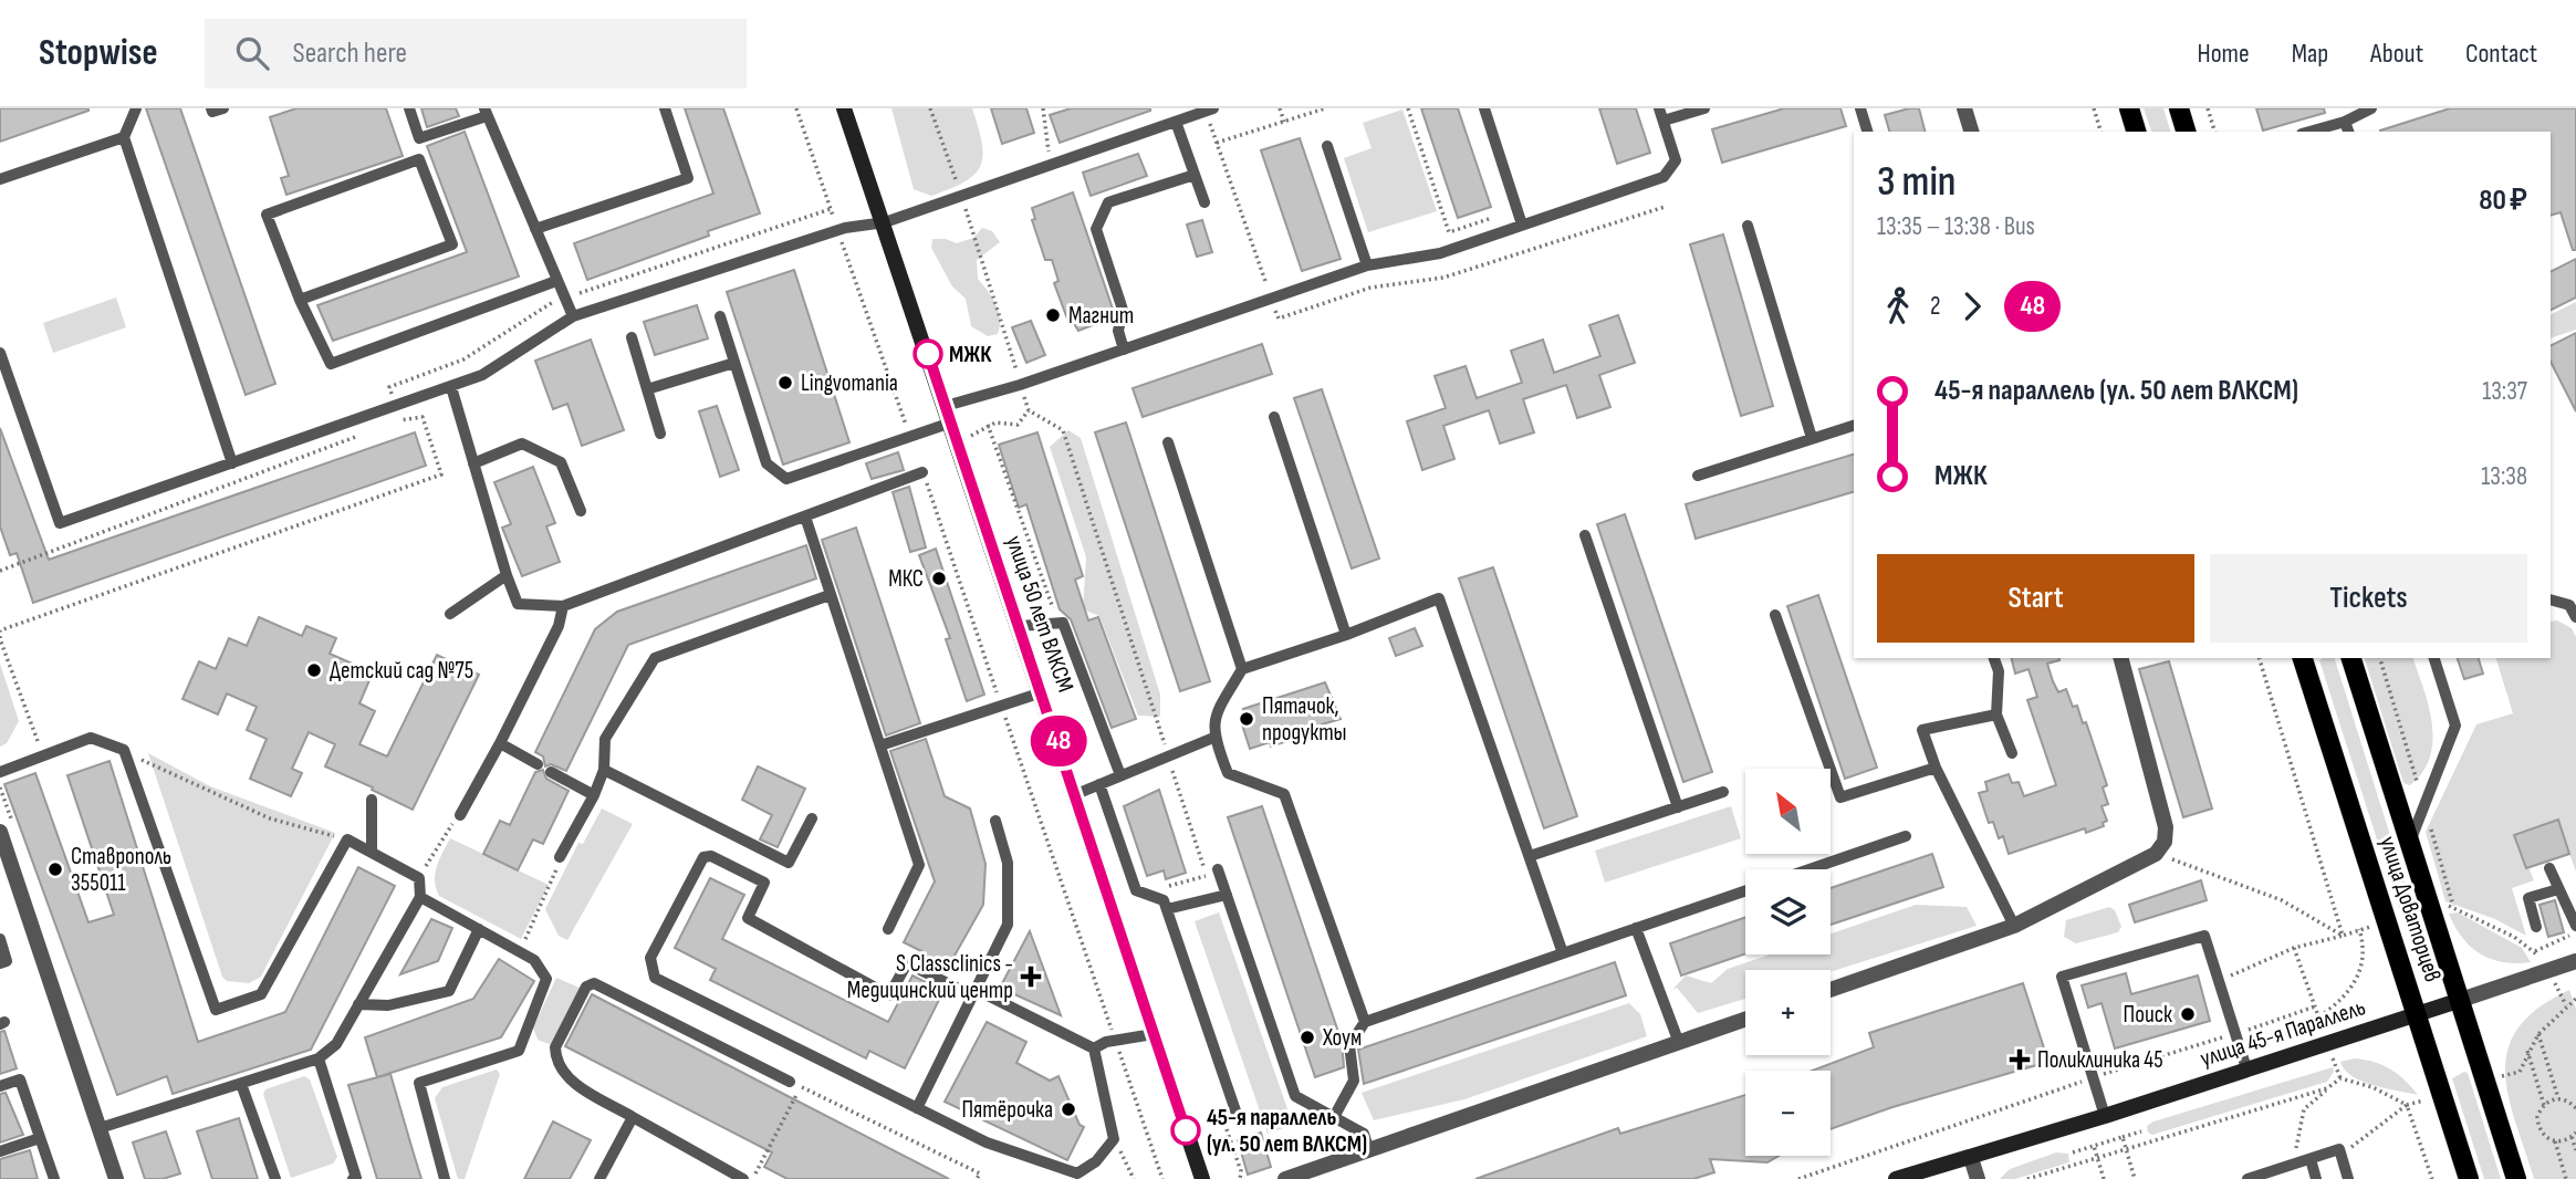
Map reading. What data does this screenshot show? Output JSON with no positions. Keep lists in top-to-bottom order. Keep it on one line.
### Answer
{"streets":{"main road":["улица Доваторцев"],"street":["улица 50 лет ВЛКСМ","улица 45-я Параллель"]},"crossings":[["улица Доваторцев","улица 45-я Параллель"]],"places":{"other":["Магнит","МЖК","Lingvomania","МКС","Детский сад №75","Пятачок, продукты","Ставрополь 355011","Поиск","Хоум","Пятёрочка","45-я параллель (ул. 50 лет ВЛКСМ)"],"health":["S Classclinics - Медицинский центр","Поликлиника 45"]},"lines":["bus line 48"],"north":"top left","page":{"header":"Stopwise","search":"Search here","nav":["Home","Map","About","Contact"],"on_map":"48","heading":["3 min","13:35 – 13:38 · Bus","80 ₽"],"legs":["2","48"],"list":[{"name":"45-я параллель (ул. 50 лет ВЛКСМ)","value":"13:37"},{"name":"МЖК","value":"13:38"}],"buttons":["Start","Tickets"],"map_buttons":["+","−"]}}
